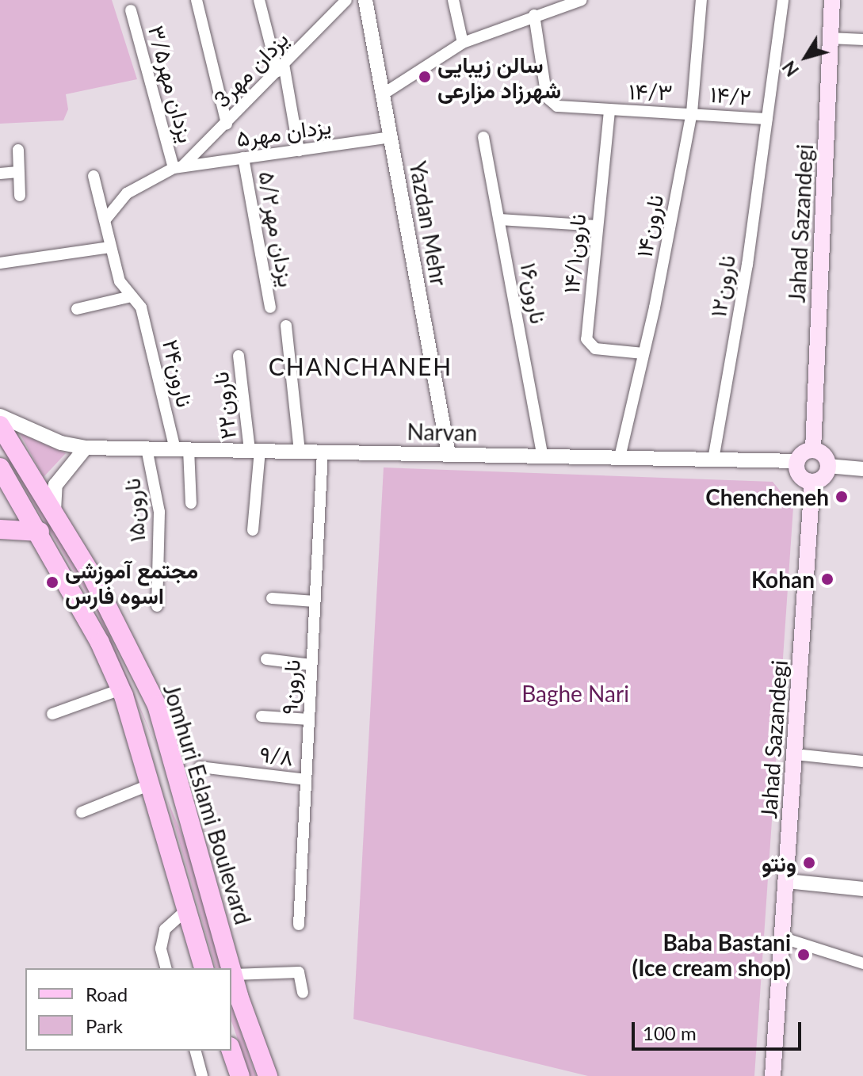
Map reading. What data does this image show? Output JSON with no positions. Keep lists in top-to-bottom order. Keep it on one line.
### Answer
{"streets":{"main road":["Jahad Sazandegi","Jomhuri Eslami Boulevard"],"street":["3یزدان مهر","۳/۵یزدان مهر","۱۴/۳","۱۴/۲","یزدان مهر۵","Yazdan Mehr","نارون۱۴","۵/۲یزدان مهر","۱۴/۱نارون","نارون۱۲","نارون۱۶","نارون۲۴","نارون۲۲","Narvan","نارون۱۵","نارون۹","۹/۸"]},"crossings":[["3یزدان مهر","۳/۵یزدان مهر"],["3یزدان مهر","یزدان مهر۵"],["۳/۵یزدان مهر","یزدان مهر۵"],["۱۴/۳","۱۴/۲"],["۱۴/۳","نارون۱۴"],["۱۴/۳","۱۴/۱نارون"],["۱۴/۲","نارون۱۴"],["۱۴/۲","نارون۱۲"],["یزدان مهر۵","Yazdan Mehr"],["یزدان مهر۵","۵/۲یزدان مهر"],["Yazdan Mehr","Narvan"],["Jahad Sazandegi","Narvan"],["نارون۱۴","۱۴/۱نارون"],["نارون۱۴","Narvan"],["نارون۱۲","Narvan"],["نارون۱۶","Narvan"],["نارون۲۴","Narvan"],["نارون۲۲","Narvan"],["Narvan","نارون۱۵"],["Narvan","نارون۹"],["نارون۹","۹/۸"]],"districts":["CHANCHANEH"],"parks":["Baghe Nari"],"places":["سالن زیبایی شهرزاد مزارعی","Chencheneh","Kohan","مجتمع آموزشی اسوه فارس","ونتو","Baba Bastani (Ice cream shop)"],"legend":["Road","Park"],"scale_bar":"100 m","north":"bottom left"}
